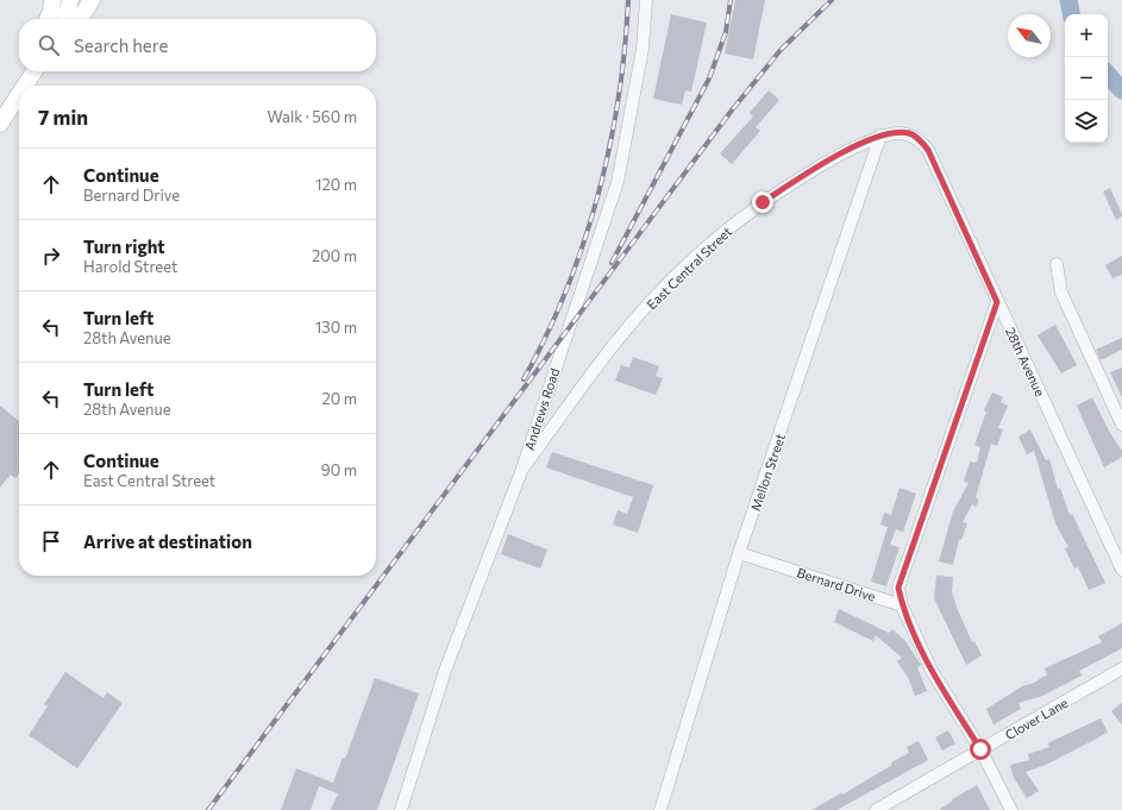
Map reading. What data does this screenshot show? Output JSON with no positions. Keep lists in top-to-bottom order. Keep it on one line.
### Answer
{"streets":{"street":["East Central Street","28th Avenue","Andrews Road","Mellon Street","Bernard Drive","Clover Lane"]},"crossings":[["East Central Street","28th Avenue"],["East Central Street","Andrews Road"],["East Central Street","Mellon Street"],["28th Avenue","Mellon Street"],["Mellon Street","Bernard Drive"]],"north":"top left","page":{"map_buttons":["+","−"],"search":"Search here","heading":["7 min","Walk · 560 m"],"list":[["Continue","Bernard Drive","120 m"],["Turn right","Harold Street","200 m"],["Turn left","28th Avenue","130 m"],["Turn left","28th Avenue","20 m"],["Continue","East Central Street","90 m"],"Arrive at destination"]}}
